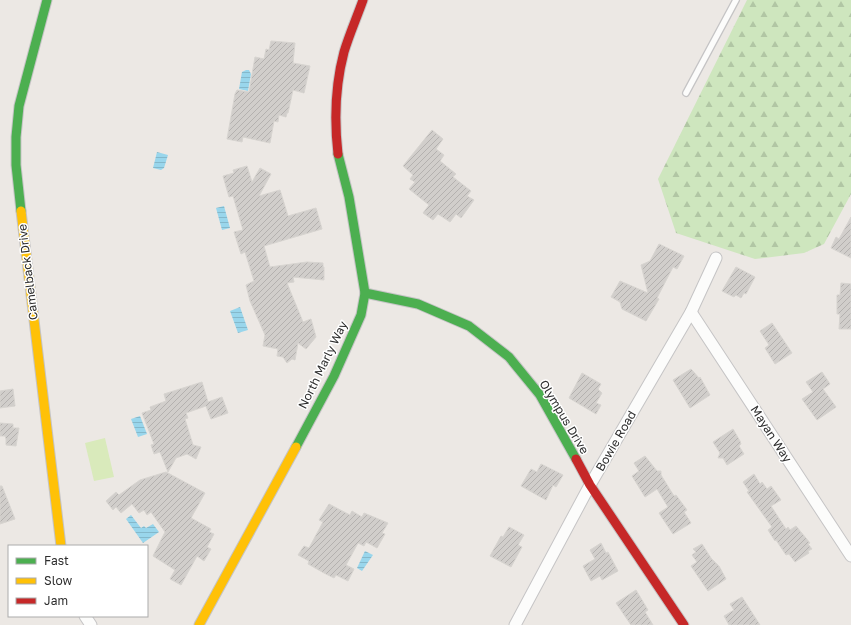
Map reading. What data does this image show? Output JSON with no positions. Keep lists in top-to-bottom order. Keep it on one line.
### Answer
{"streets":{"street":["Camelback Drive","North Marly Way","Olympus Drive","Mayan Way","Bowie Road"]},"crossings":[["North Marly Way","Olympus Drive"],["Olympus Drive","Bowie Road"],["Mayan Way","Bowie Road"]],"legend":["Fast","Slow","Jam"]}
